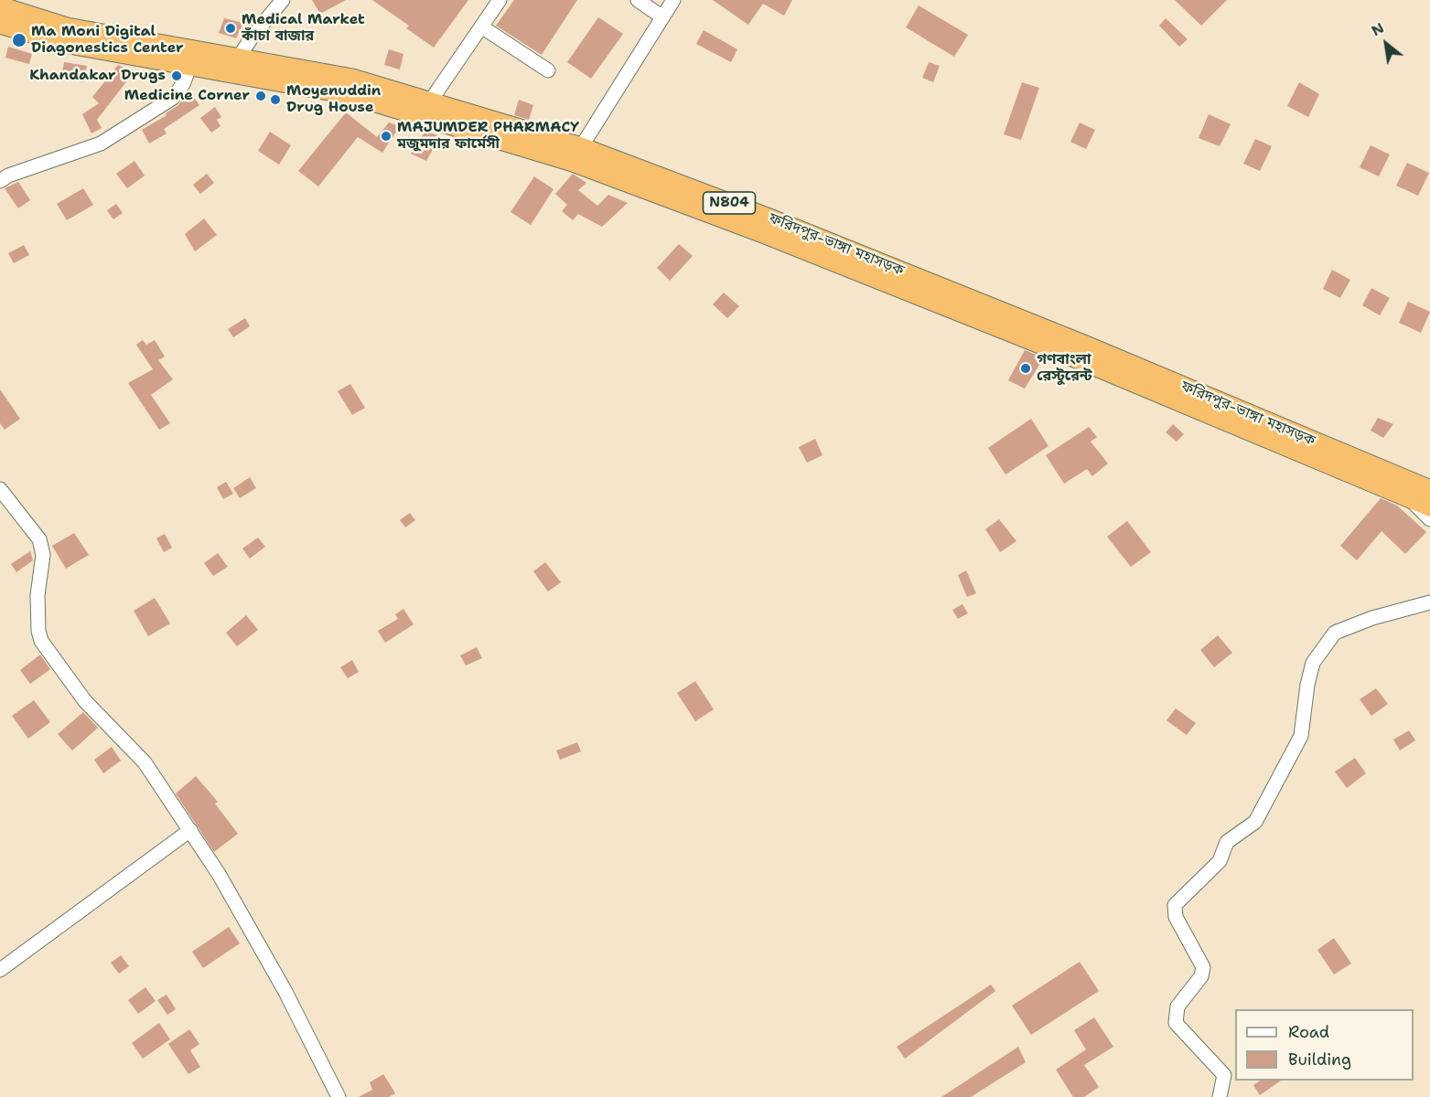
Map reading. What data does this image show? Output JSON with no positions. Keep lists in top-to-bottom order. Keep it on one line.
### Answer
{"streets":{"highway":["N804","ফরিদপুর-ভাঙ্গা মহাসড়ক"]},"places":["Medical Market কাঁচা বাজার","Ma Moni Digital Diagonestics Center","Khandakar Drugs","Medicine Corner","Moyenuddin Drug House","MAJUMDER PHARMACY মজুমদার ফার্মেসী","গণবাংলা রেস্টুরেন্ট"],"legend":["Road","Building"],"north":"top left"}
